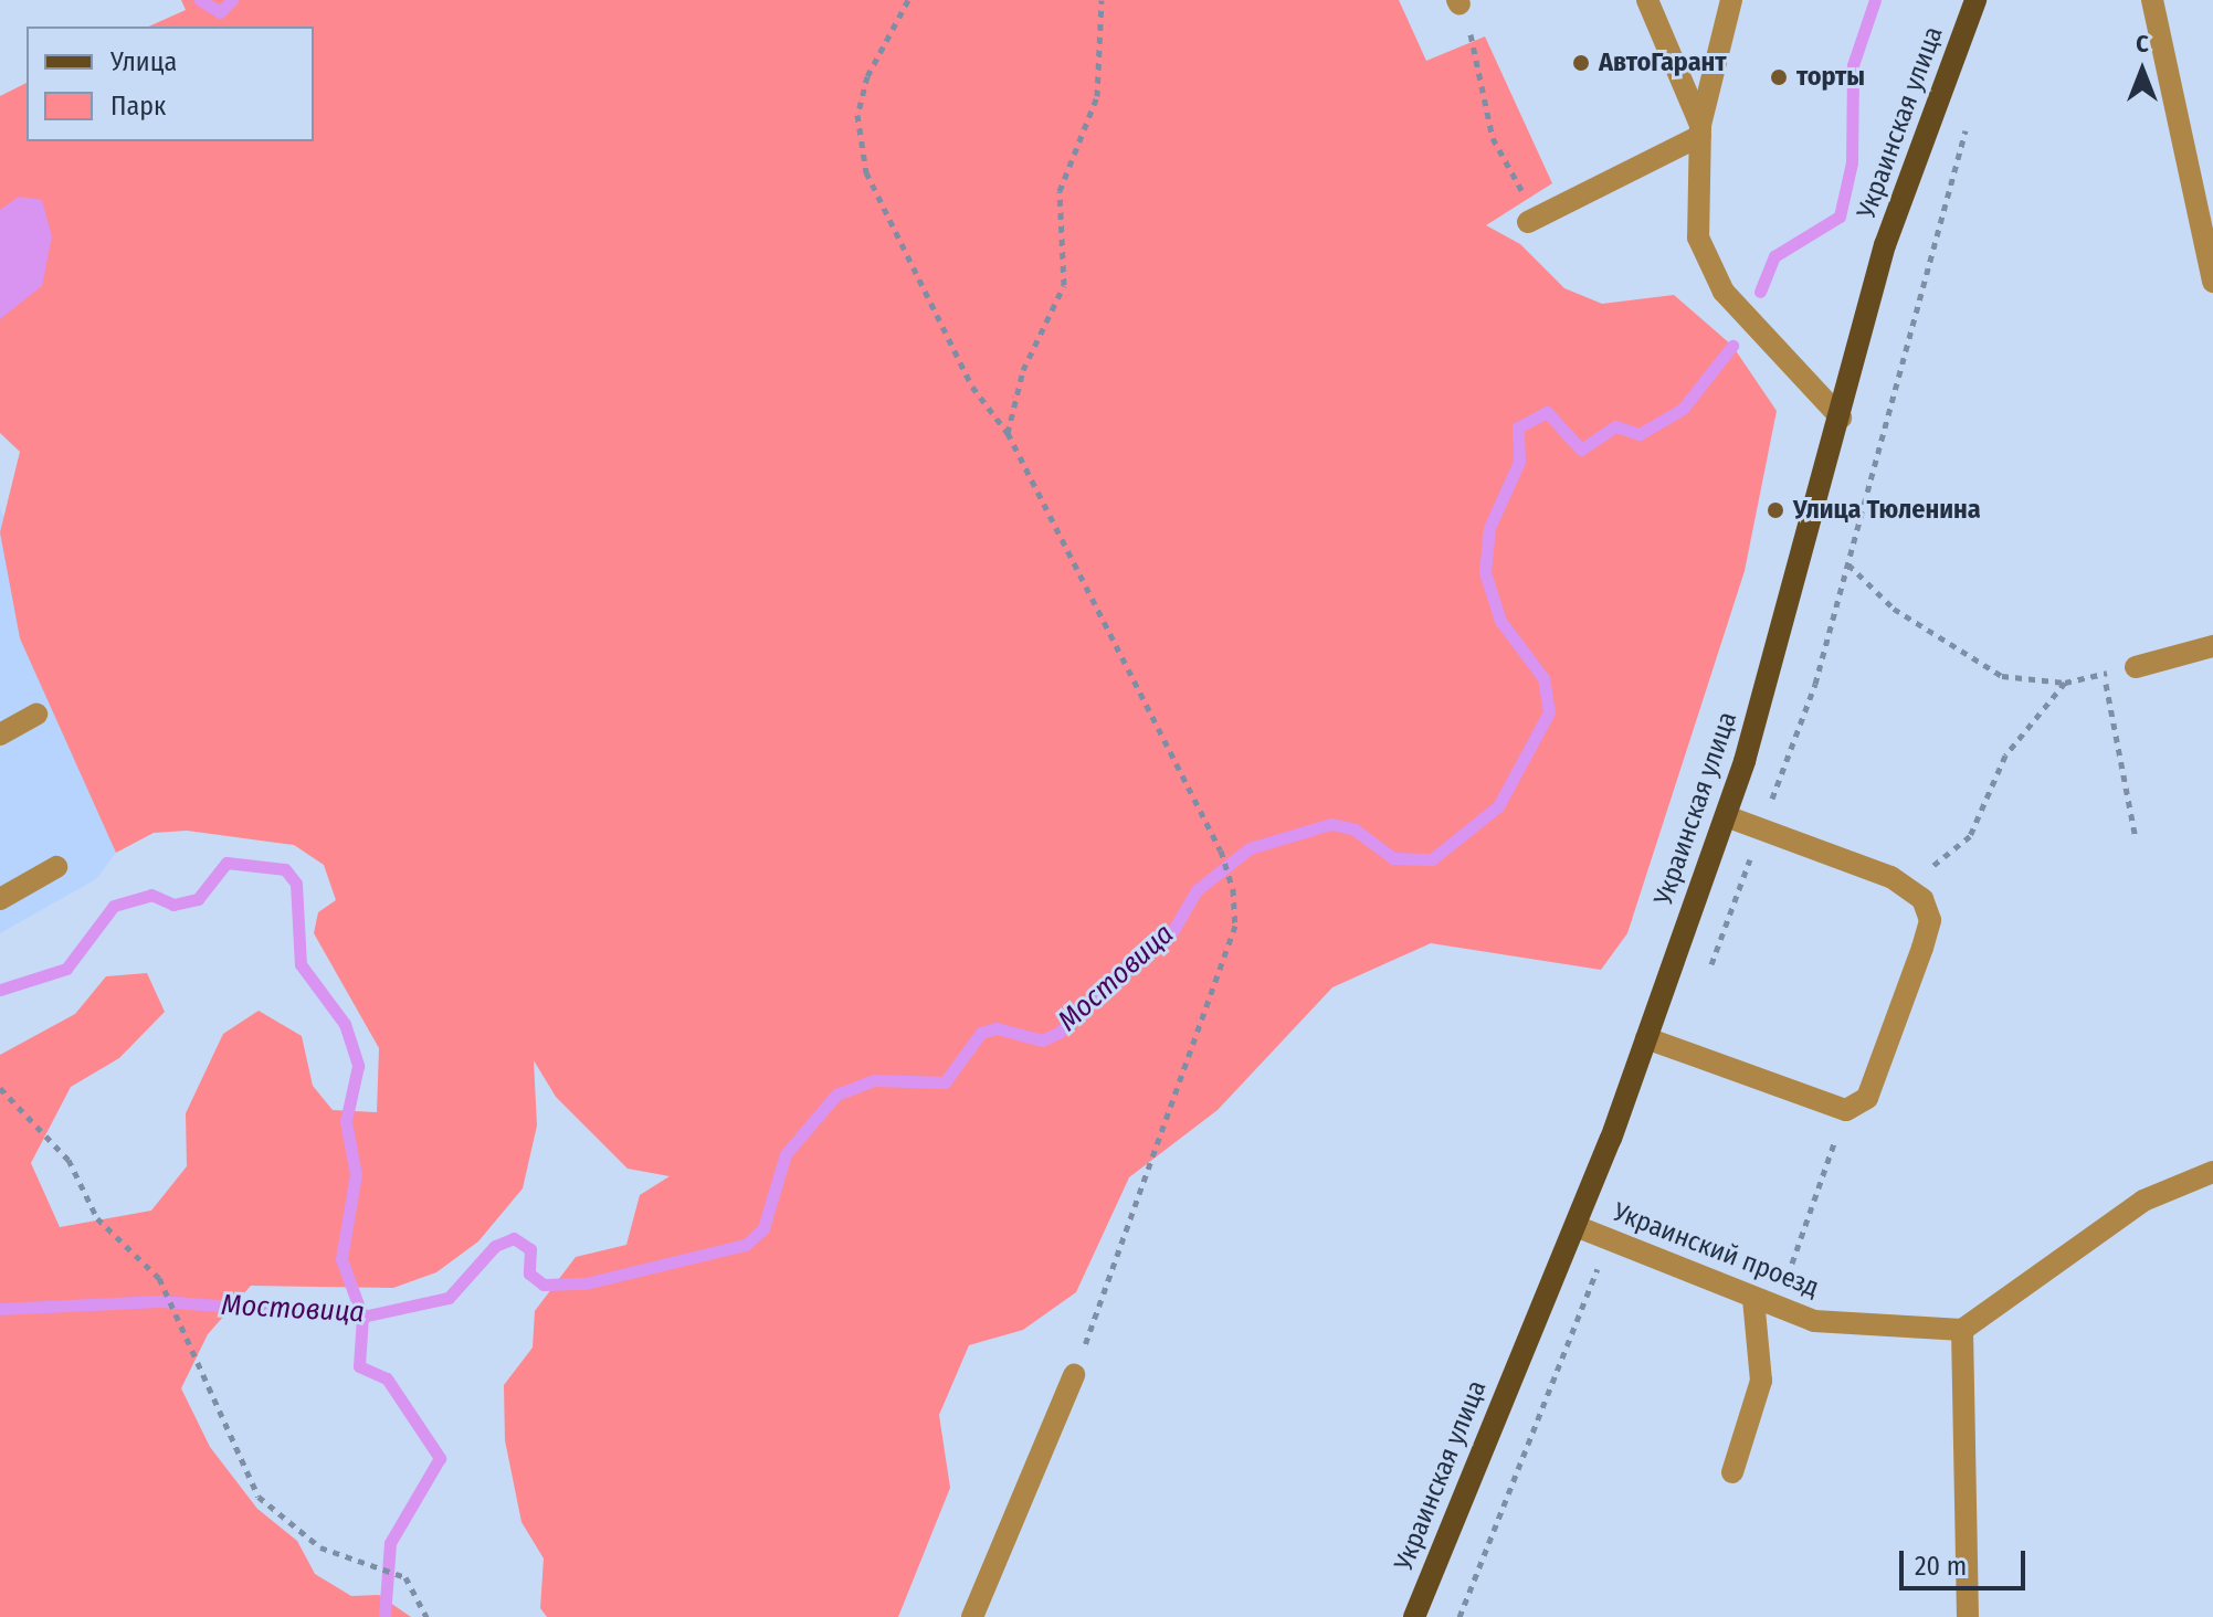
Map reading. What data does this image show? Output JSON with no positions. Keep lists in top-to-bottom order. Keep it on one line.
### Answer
{"streets":{"main road":["Украинская улица"],"street":["Украинский проезд"]},"crossings":[["Украинская улица","Украинский проезд"]],"water":["Мостовица"],"places":["АвтоГарант","торты","Улица Тюленина"],"legend":["Улица","Парк"],"scale_bar":"20 m","north":"top"}
